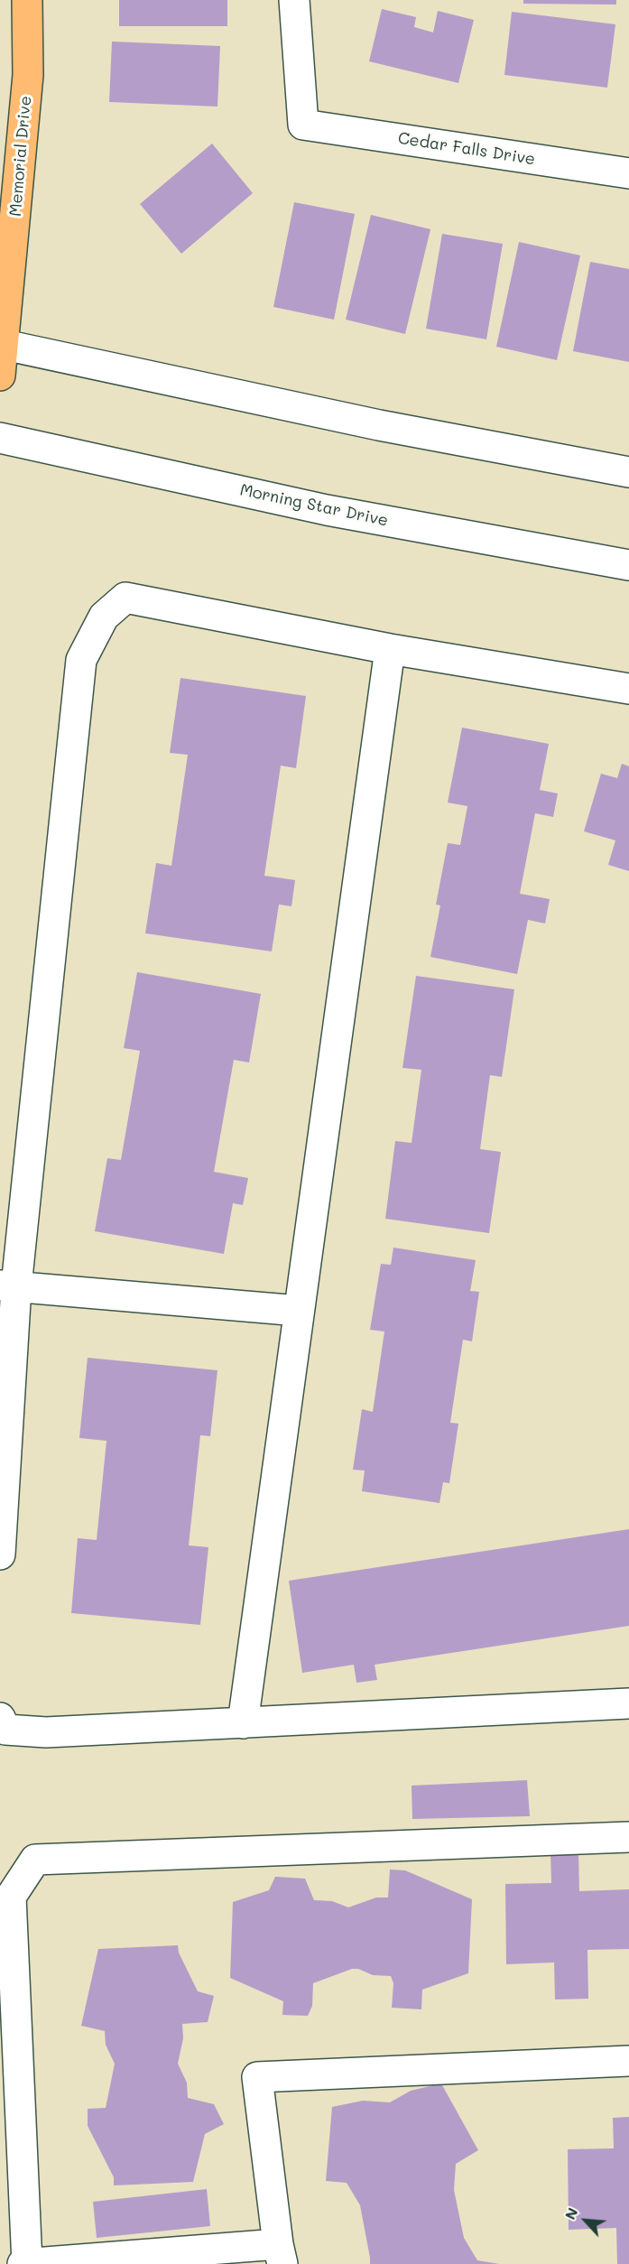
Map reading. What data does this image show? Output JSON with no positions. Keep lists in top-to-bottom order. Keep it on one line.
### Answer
{"streets":{"main road":["Memorial Drive"],"street":["Cedar Falls Drive","Morning Star Drive"]},"north":"top left"}
